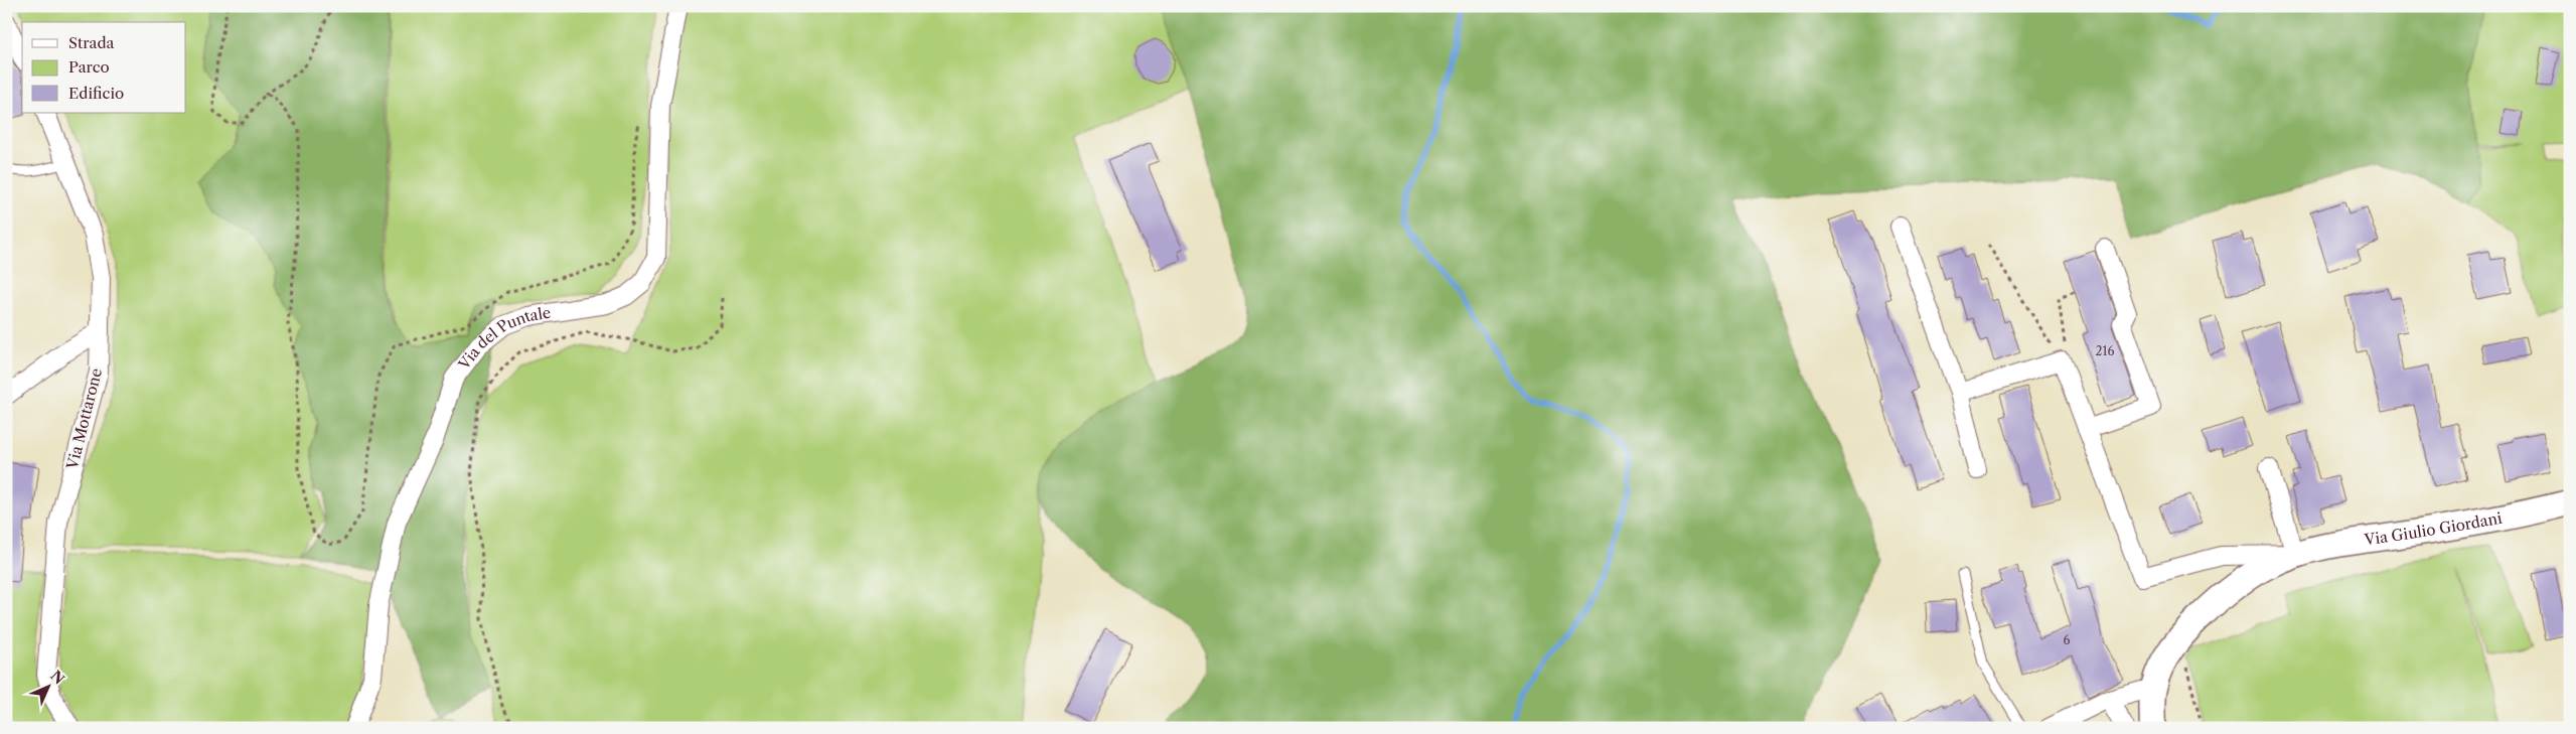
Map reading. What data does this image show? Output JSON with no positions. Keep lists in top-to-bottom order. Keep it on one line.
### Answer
{"streets":{"street":["Via del Puntale","Via Mottarone","Via Giulio Giordani"]},"house_numbers":["216","6"],"legend":["Strada","Parco","Edificio"],"north":"top right"}
